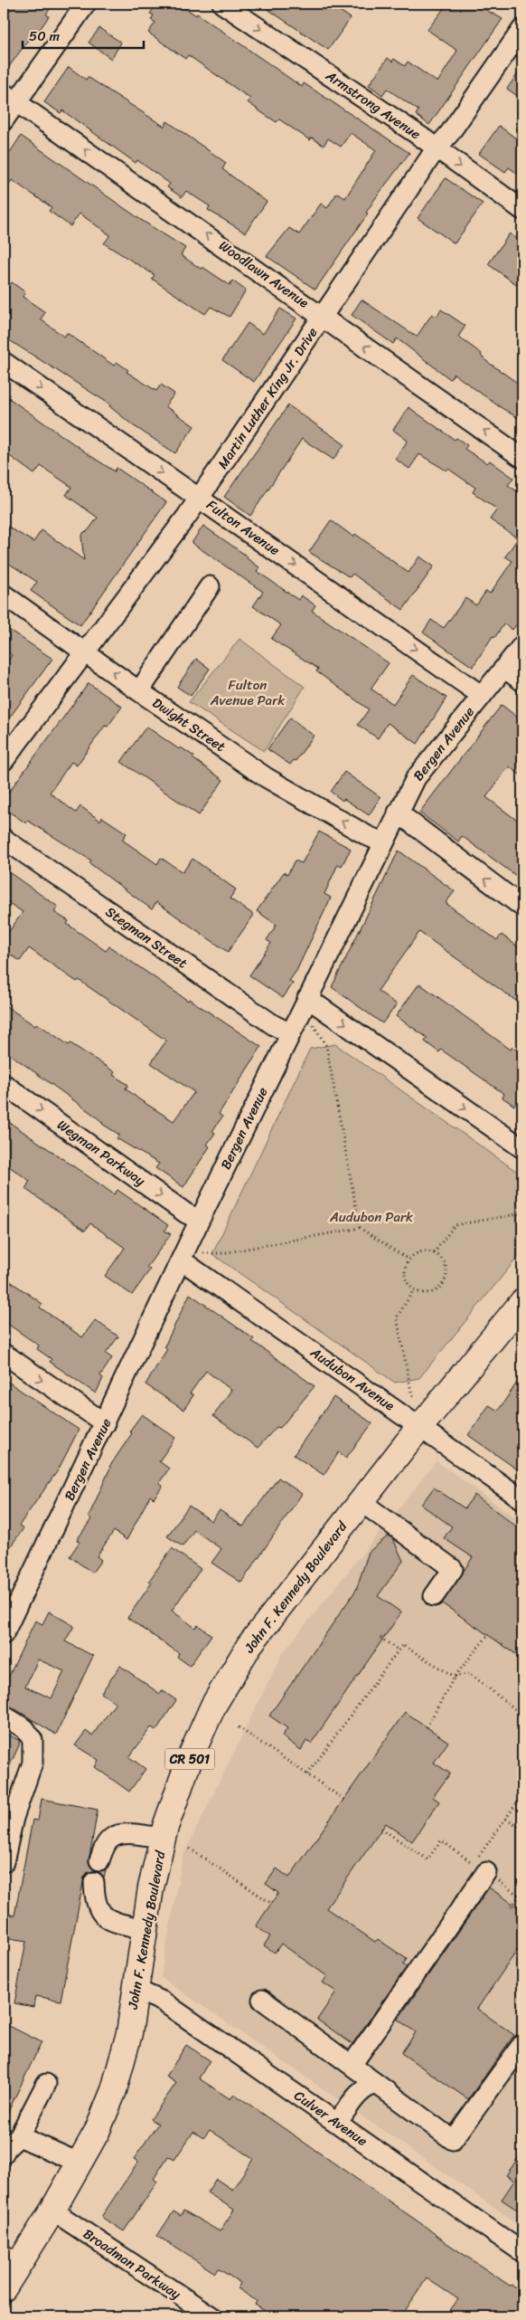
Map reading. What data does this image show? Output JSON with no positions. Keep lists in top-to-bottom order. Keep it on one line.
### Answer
{"streets":{"main road":["John F. Kennedy Boulevard","CR 501"],"street":["Armstrong Avenue","Woodlawn Avenue","Martin Luther King Jr. Drive","Fulton Avenue","Dwight Street","Bergen Avenue","Stegman Street","Wegman Parkway","Audubon Avenue","Culver Avenue","Broadman Parkway"]},"crossings":[["Armstrong Avenue","Martin Luther King Jr. Drive"],["Woodlawn Avenue","Martin Luther King Jr. Drive"],["Martin Luther King Jr. Drive","Fulton Avenue"],["Martin Luther King Jr. Drive","Dwight Street"],["Fulton Avenue","Bergen Avenue"],["Dwight Street","Bergen Avenue"],["Bergen Avenue","Stegman Street"],["Bergen Avenue","Wegman Parkway"],["Bergen Avenue","Audubon Avenue"],["Audubon Avenue","John F. Kennedy Boulevard"],["John F. Kennedy Boulevard","Culver Avenue"],["John F. Kennedy Boulevard","Broadman Parkway"]],"one_way":["Armstrong Avenue","Woodlawn Avenue","Fulton Avenue","Dwight Street","Wegman Parkway"],"parks":["Fulton Avenue Park","Audubon Park"],"scale_bar":"50 m"}
